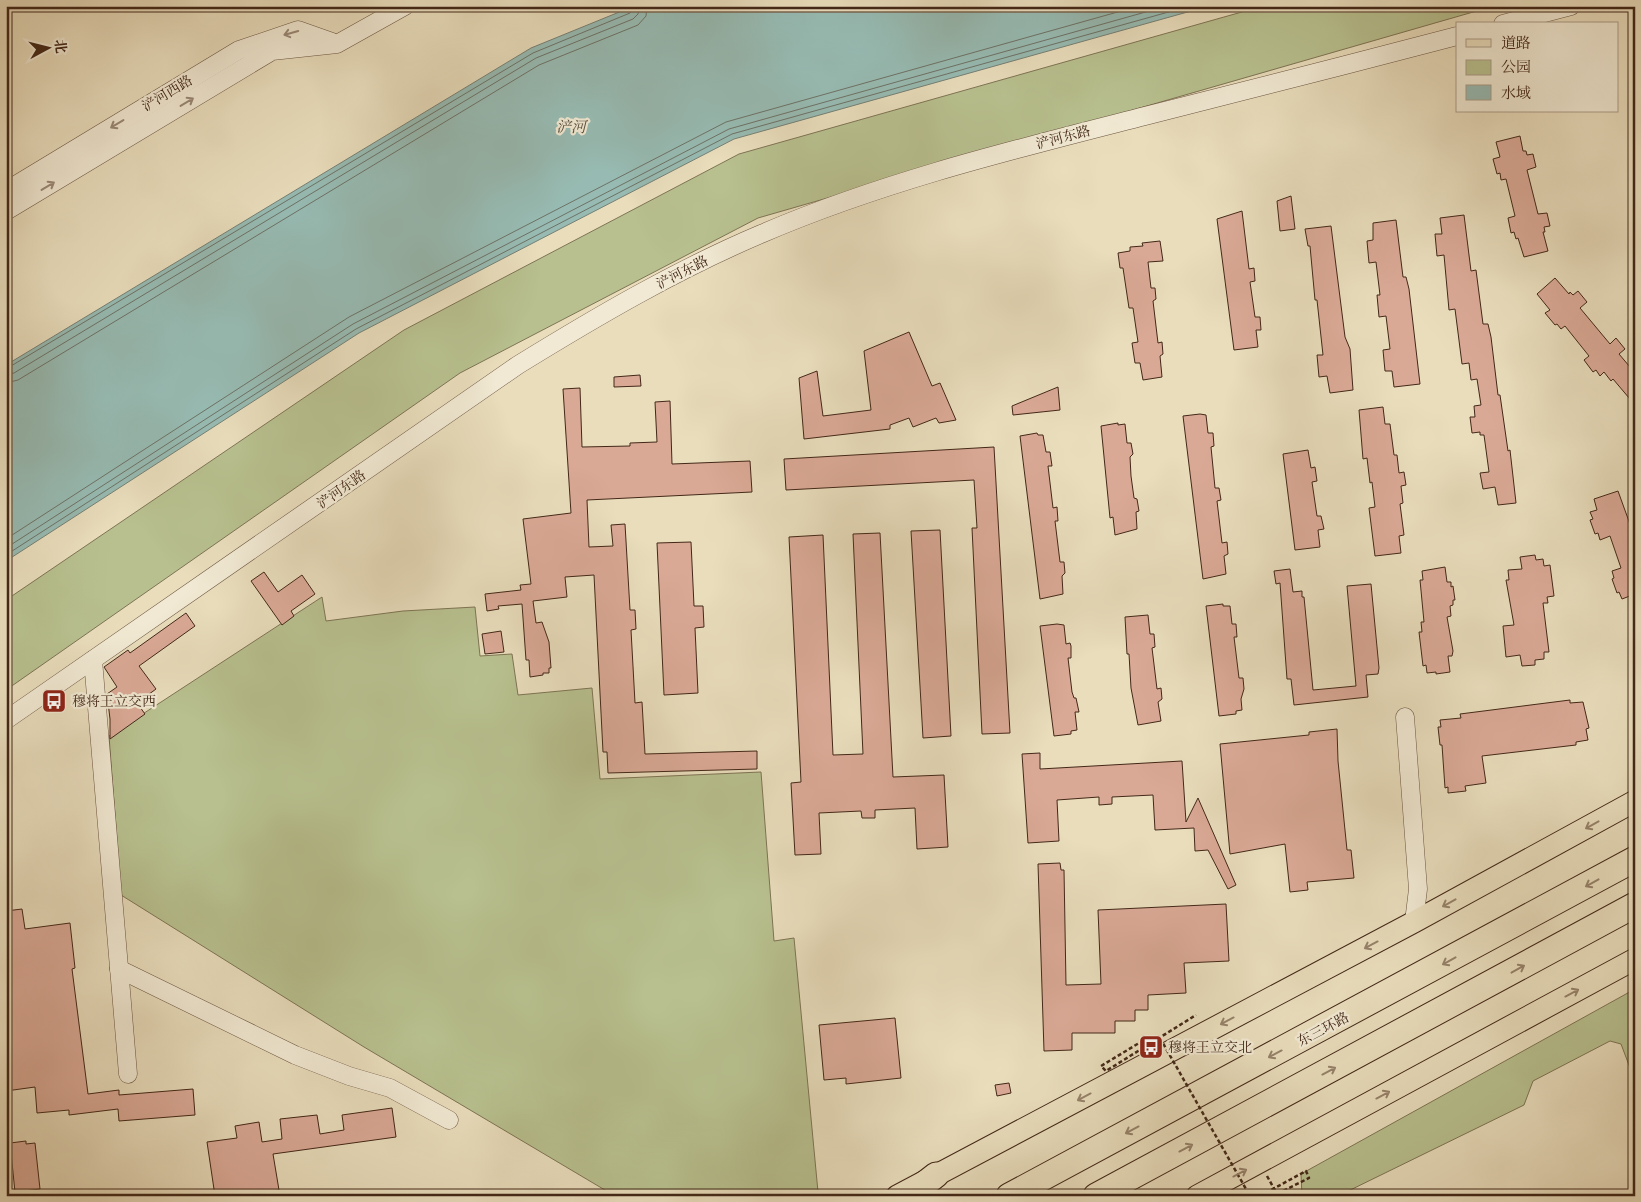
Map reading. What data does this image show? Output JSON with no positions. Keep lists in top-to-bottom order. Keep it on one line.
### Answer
{"streets":{"highway":["东三环路"],"street":["浐河西路","浐河东路"]},"water":["浐河"],"places":{"bus stop":["穆将王立交西","穆将王立交北"]},"legend":["道路","公园","水域"],"north":"right"}
